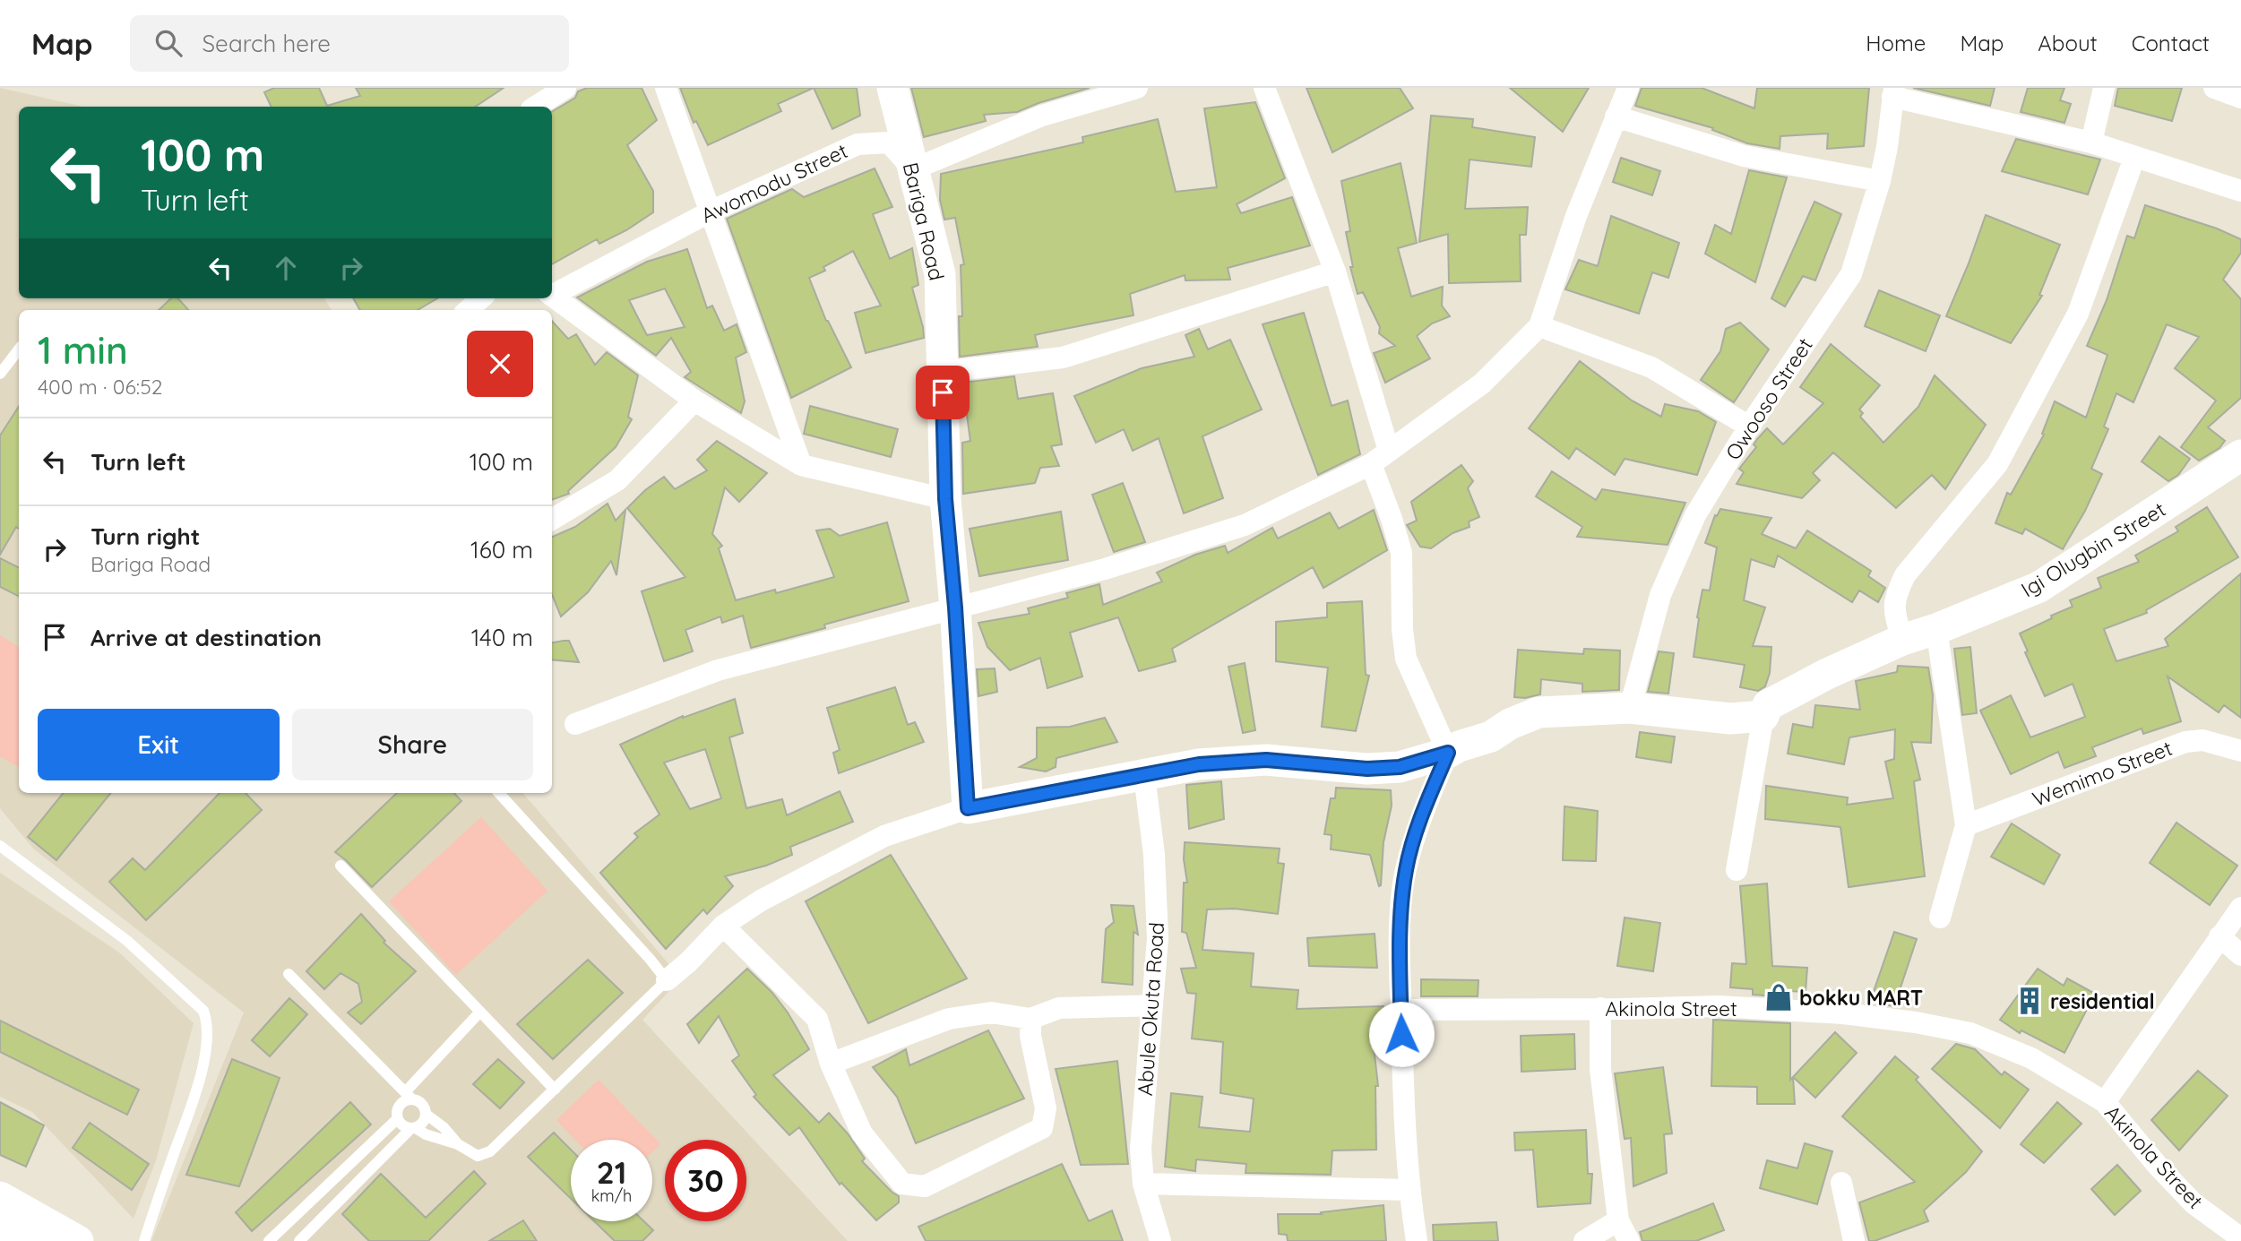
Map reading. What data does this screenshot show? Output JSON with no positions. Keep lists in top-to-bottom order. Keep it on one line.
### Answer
{"streets":{"street":["Awomodu Street","Bariga Road","Owooso Street","Igi Olugbin Street","Wemimo Street","Akinola Street","Abule Okuta Road"]},"crossings":[["Awomodu Street","Bariga Road"]],"places":{"shop":["bokku MART"],"building":["residential"]},"page":{"header":"Map","search":"Search here","nav":["Home","Map","About","Contact"],"turn":["100 m","Turn left"],"heading":["1 min","400 m · 06:52"],"list":[{"name":"Turn left","value":"100 m"},{"name":"Turn right","note":"Bariga Road","value":"160 m"},{"name":"Arrive at destination","value":"140 m"}],"buttons":["Exit","Share"],"speed":"21 km/h","limit":"30"}}
